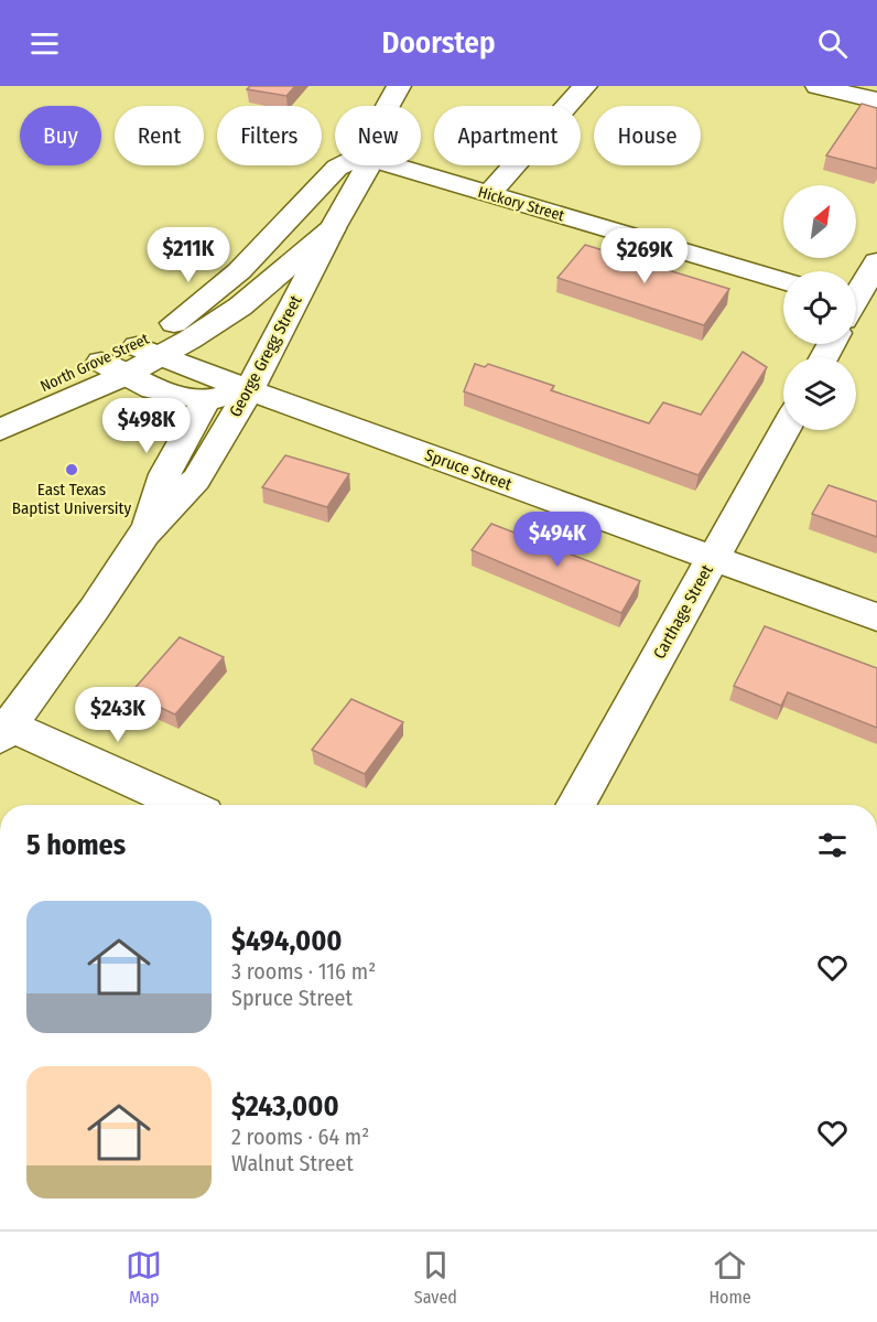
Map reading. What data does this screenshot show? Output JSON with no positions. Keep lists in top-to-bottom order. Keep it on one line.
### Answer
{"streets":{"street":["Hickory Street","George Gregg Street","North Grove Street","Spruce Street","Carthage Street"]},"crossings":[["George Gregg Street","North Grove Street"],["George Gregg Street","Spruce Street"],["North Grove Street","Spruce Street"],["Spruce Street","Carthage Street"]],"places":["East Texas Baptist University"],"north":"top right","page":{"header":"Doorstep","chip":["Buy","Rent","Filters","New","Apartment","House"],"price":["$211K","$269K","$498K","$494K","$243K"],"heading":"5 homes","list":[{"name":"$494,000","note":"3 rooms · 116 m² · Spruce Street"},{"name":"$243,000","note":"2 rooms · 64 m² · Walnut Street"}],"tabs":["Map","Saved","Home"]}}
